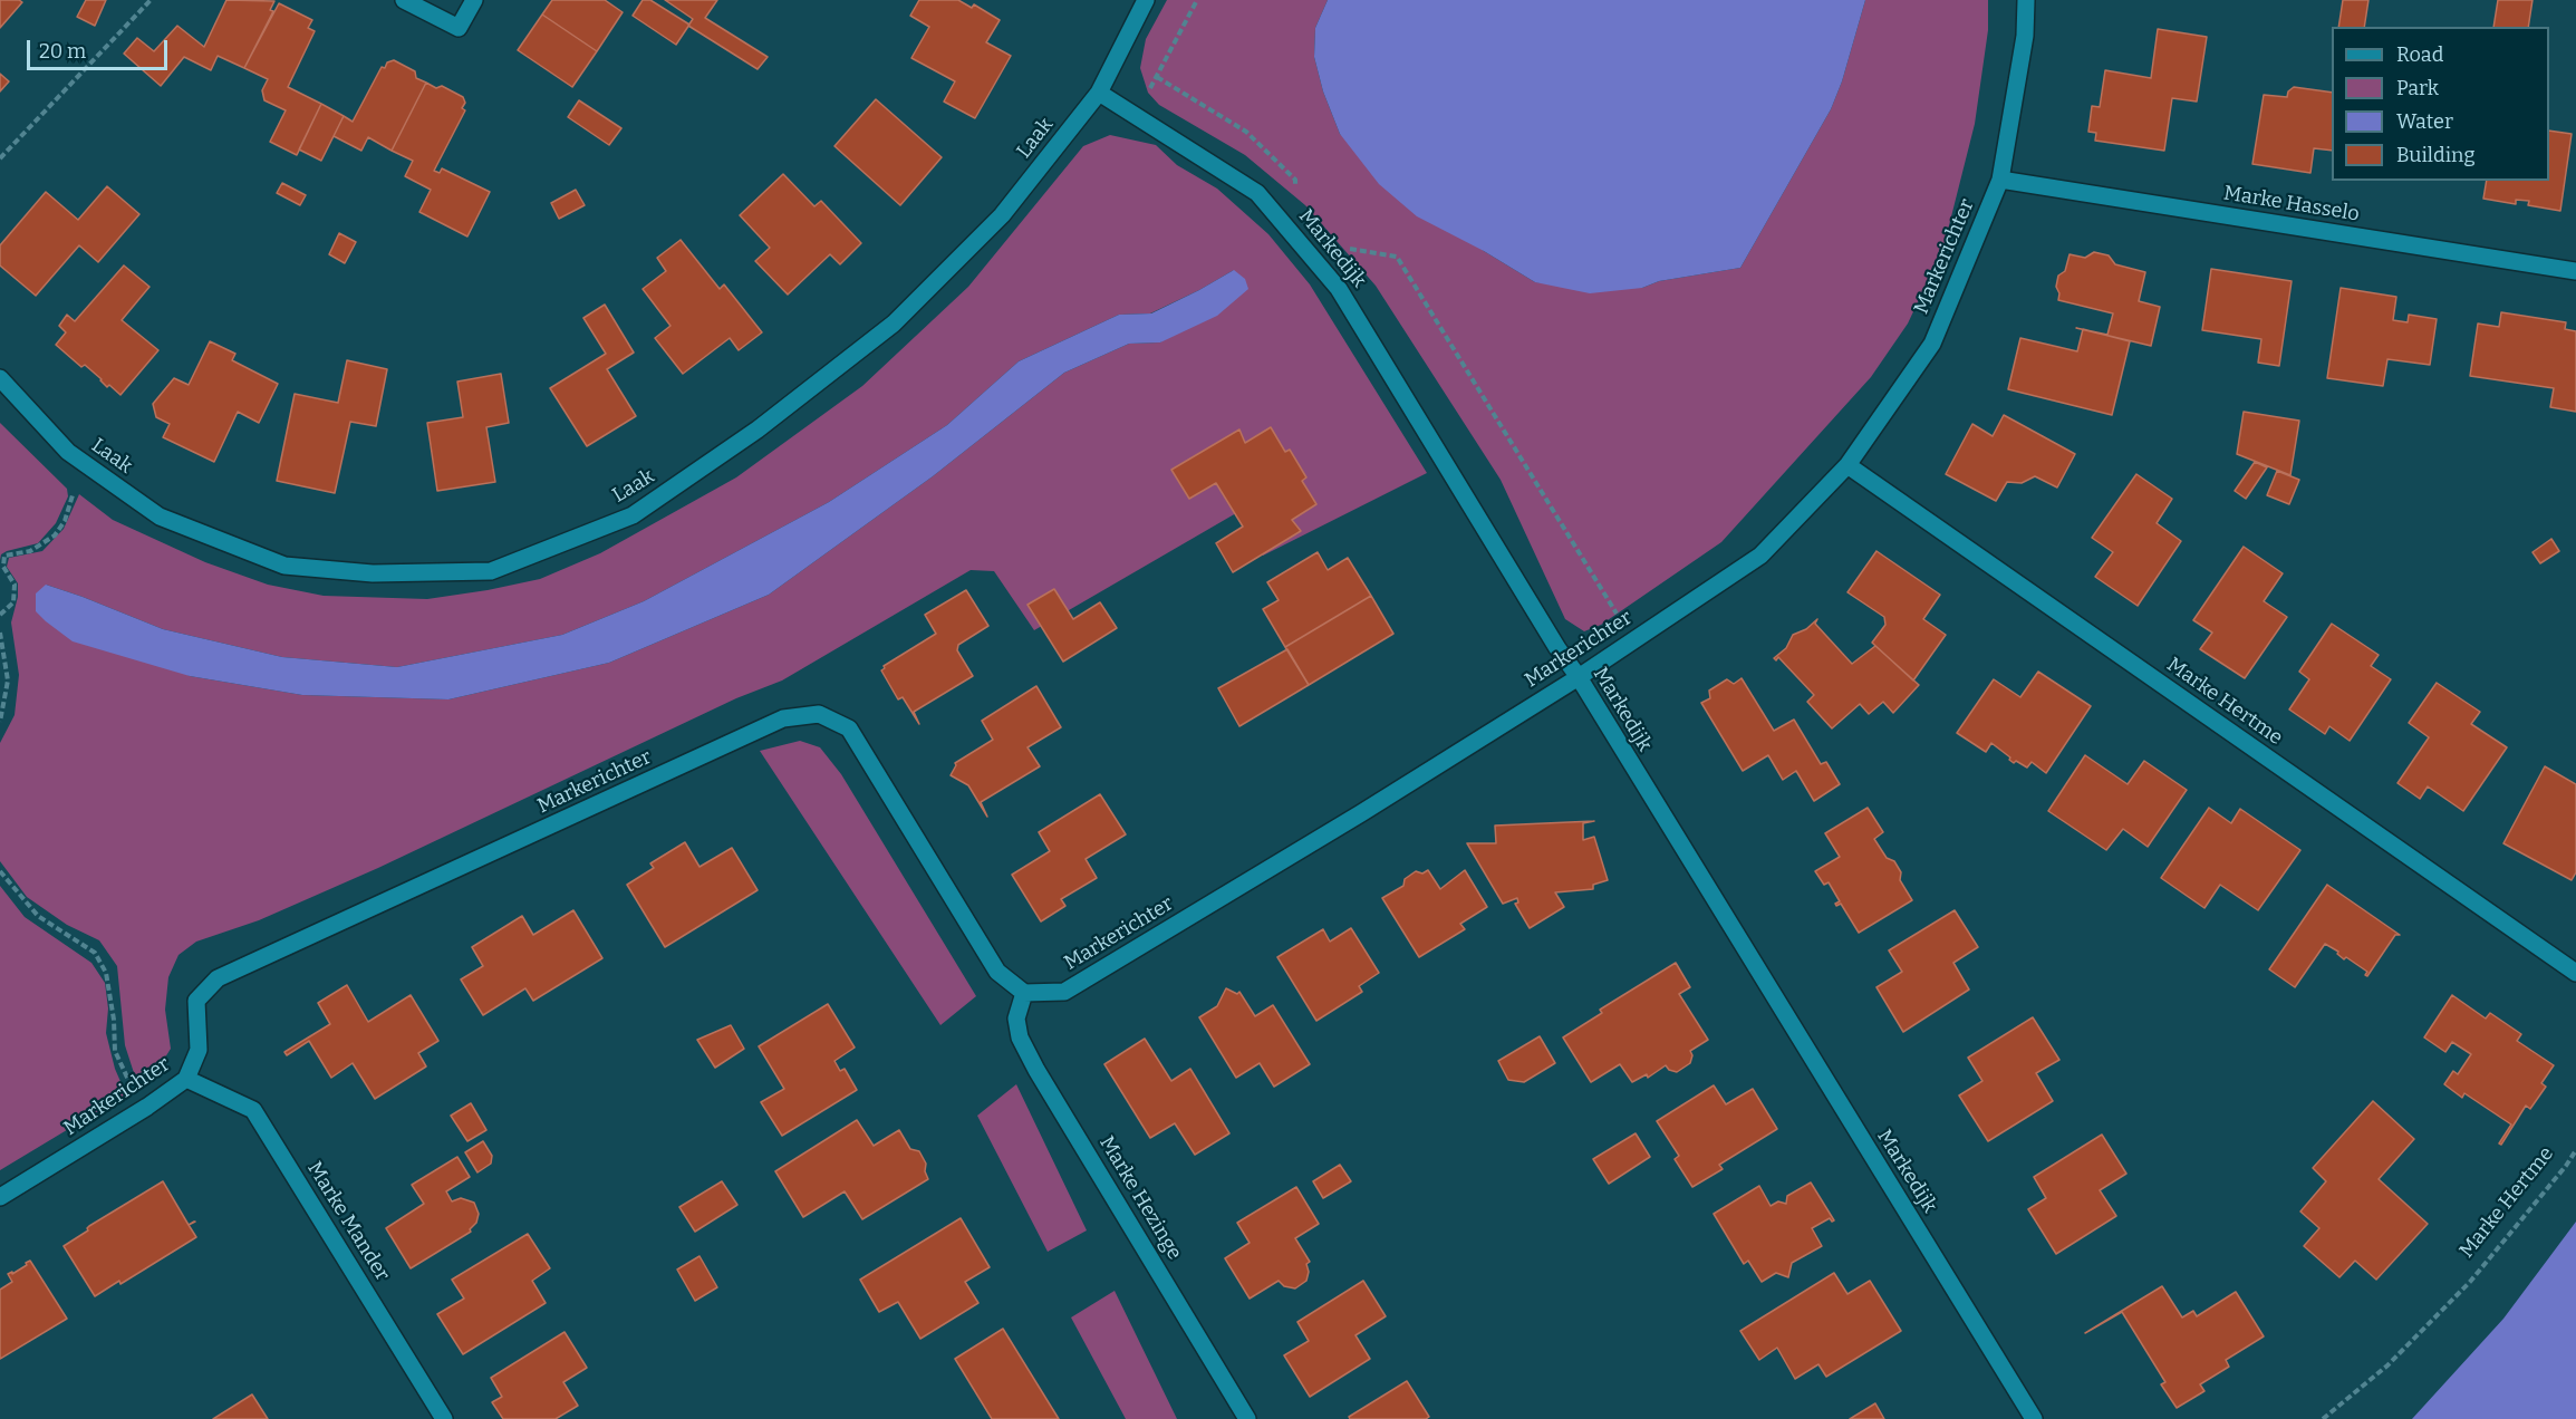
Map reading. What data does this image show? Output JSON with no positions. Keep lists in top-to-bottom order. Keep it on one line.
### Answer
{"streets":{"street":["Laak","Marke Hasselo","Markedijk","Markerichter","Marke Hertme","Marke Hezinge","Marke Mander"]},"crossings":[["Laak","Markedijk"],["Marke Hasselo","Markerichter"],["Markedijk","Markerichter"],["Markerichter","Marke Hertme"],["Markerichter","Marke Hezinge"],["Markerichter","Marke Mander"]],"legend":["Road","Park","Water","Building"],"scale_bar":"20 m"}
